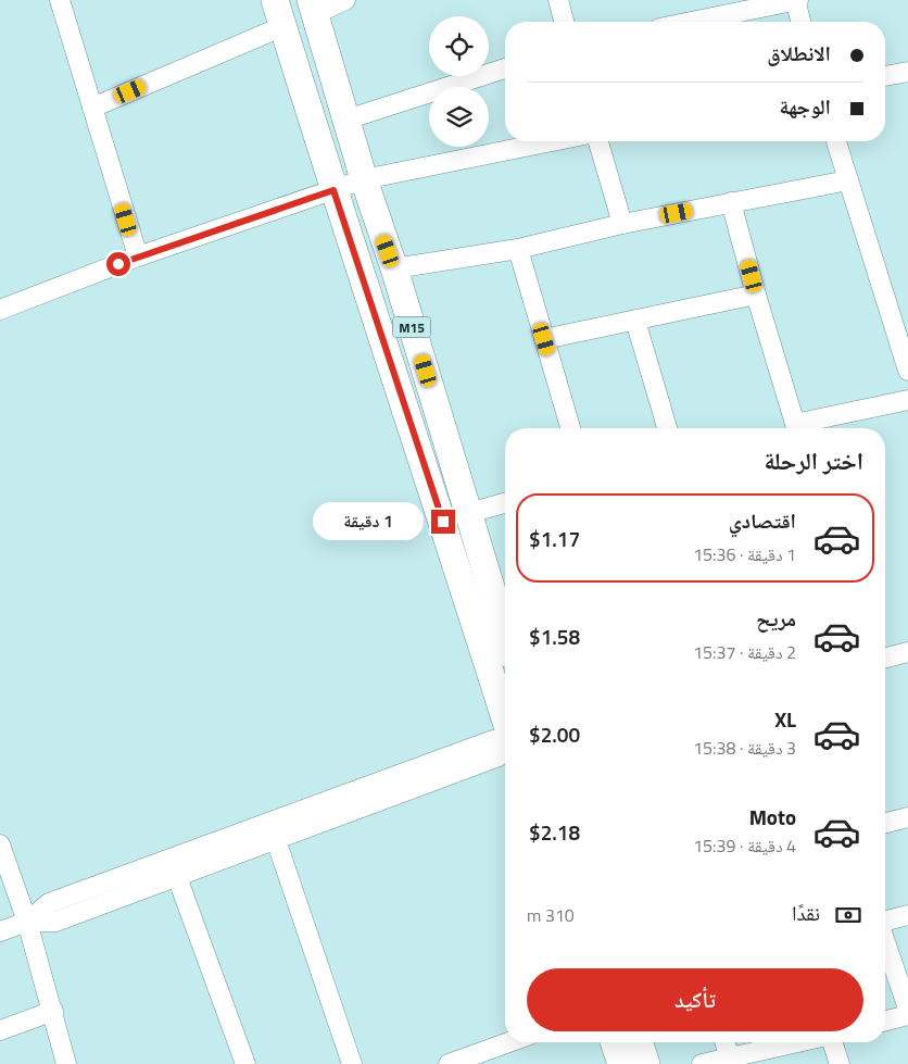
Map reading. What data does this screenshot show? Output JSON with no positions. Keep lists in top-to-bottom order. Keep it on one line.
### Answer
{"streets":{"highway":["M15"]},"page":{"banner":["الانطلاق","الوجهة"],"heading":"اختر الرحلة","list":[{"name":"اقتصادي","note":"1 دقيقة · 15:36","value":"$1.17"},{"name":"مريح","note":"2 دقيقة · 15:37","value":"$1.58"},{"name":"XL","note":"3 دقيقة · 15:38","value":"$2.00"},{"name":"Moto","note":"4 دقيقة · 15:39","value":"$2.18"}],"bubble":"1 دقيقة","pay":["نقدًا","310 m"],"buttons":"تأكيد"}}
